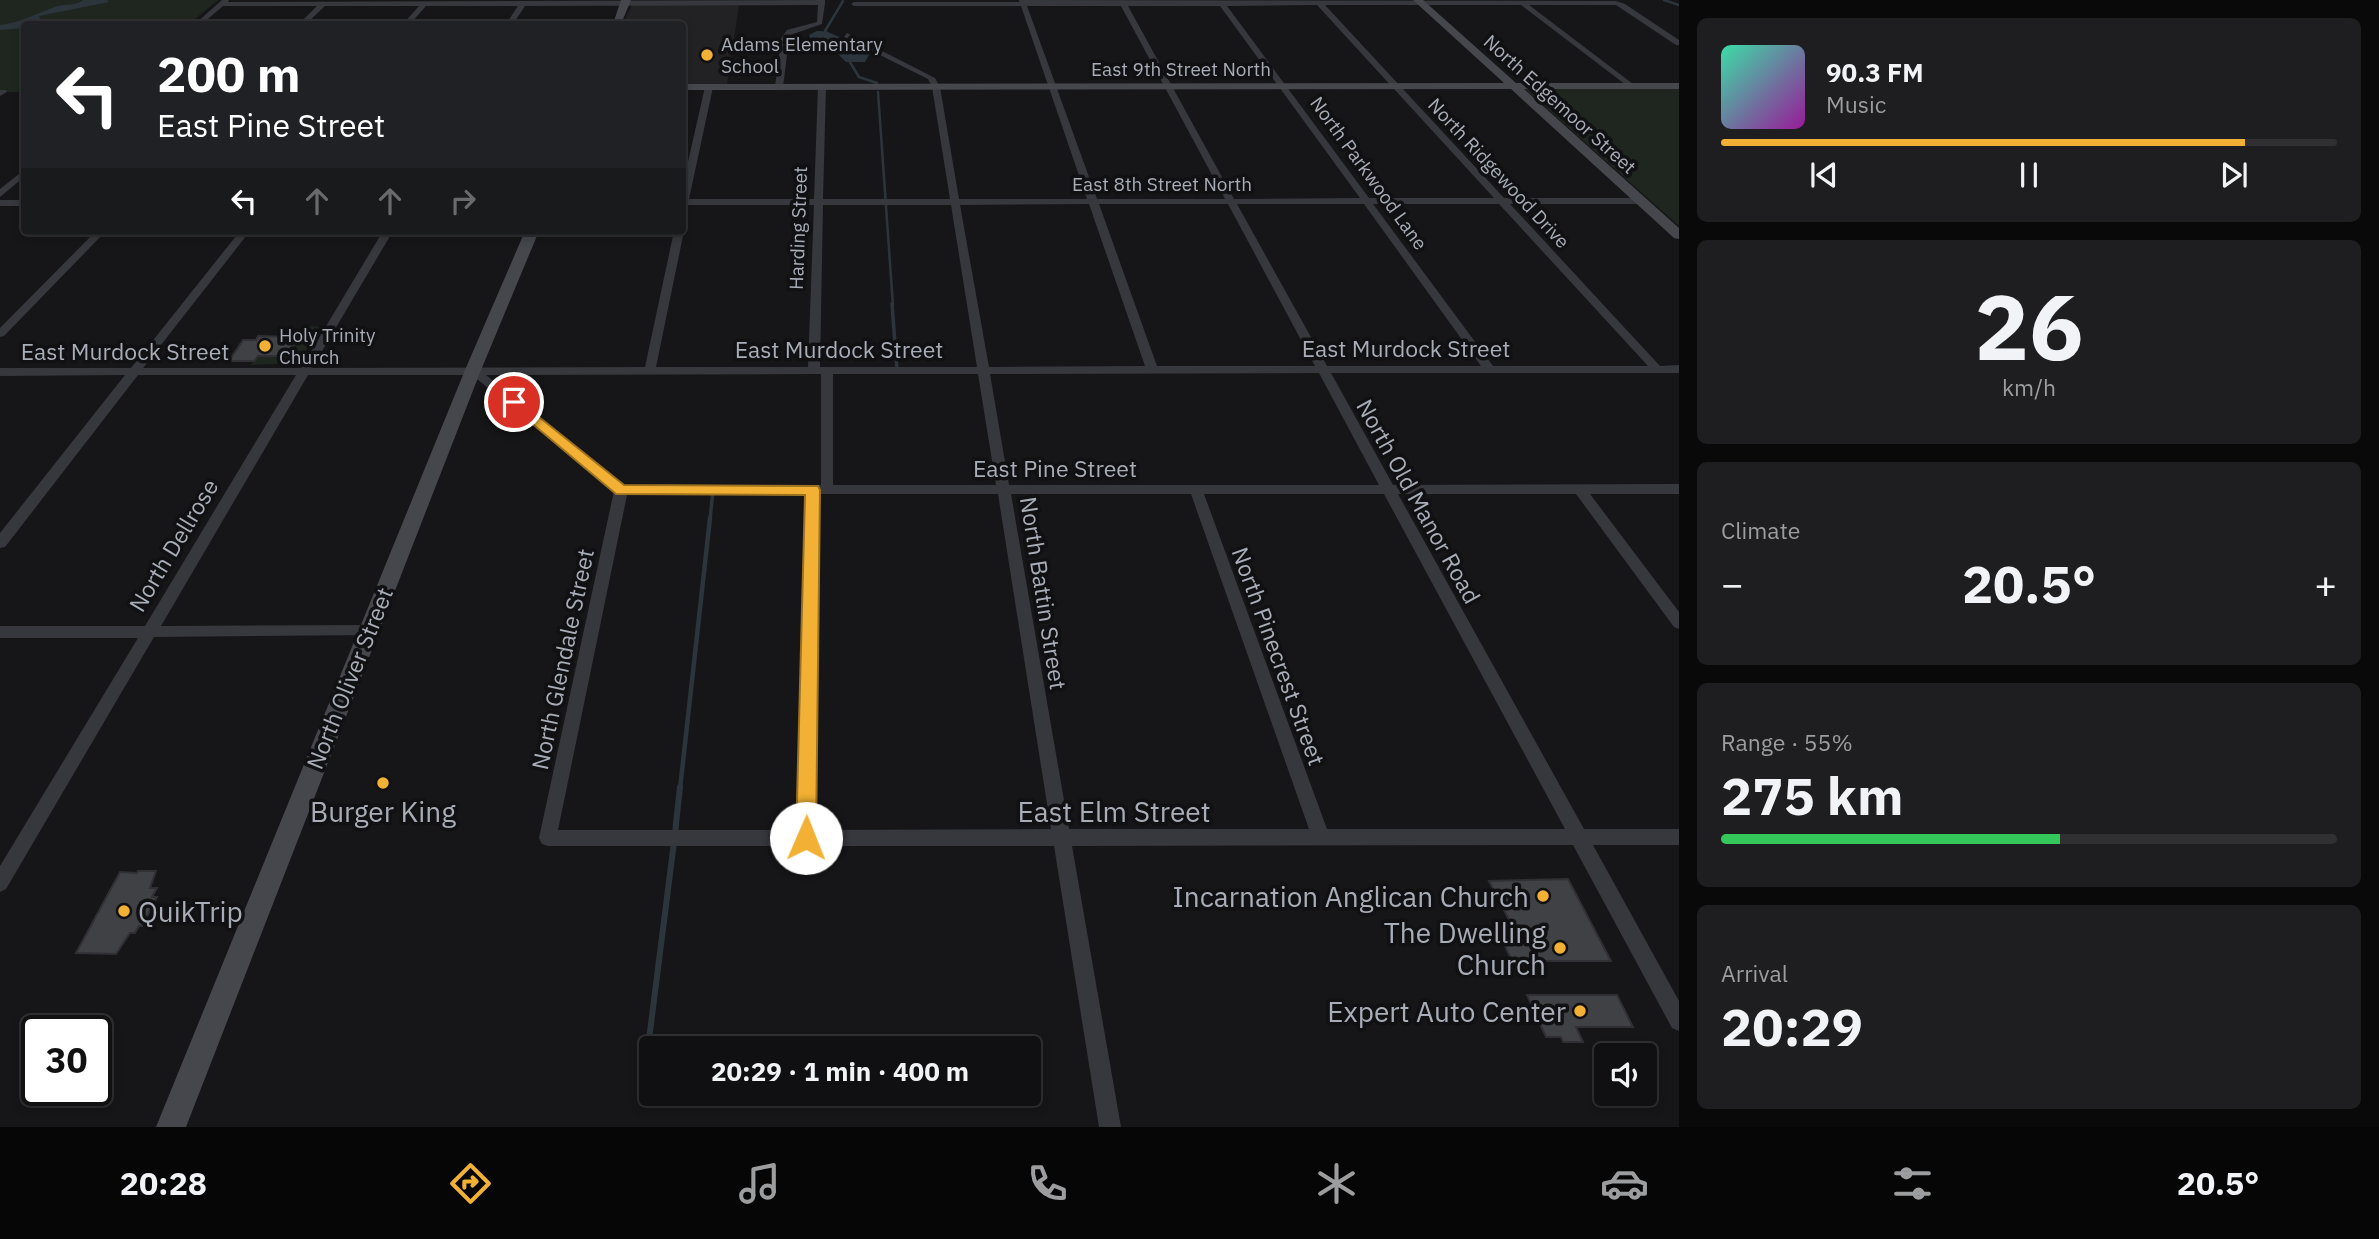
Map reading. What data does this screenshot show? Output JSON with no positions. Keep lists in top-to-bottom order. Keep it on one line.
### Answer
{"streets":{"street":["East 9th Street North","North Edgemoor Street","North Parkwood Lane","North Ridgewood Drive","East 8th Street North","Harding Street","East Murdock Street","East Pine Street","North Old Manor Road","North Dellrose","North Battin Street","North Pinecrest Street","North Glendale Street","North Oliver Street","East Elm Street"]},"crossings":[["East 9th Street North","North Edgemoor Street"],["East 9th Street North","North Parkwood Lane"],["East 9th Street North","North Ridgewood Drive"],["East 9th Street North","Harding Street"],["East 9th Street North","North Old Manor Road"],["East 9th Street North","North Battin Street"],["North Edgemoor Street","East 8th Street North"],["North Parkwood Lane","East 8th Street North"],["North Parkwood Lane","East Murdock Street"],["North Ridgewood Drive","East 8th Street North"],["North Ridgewood Drive","East Murdock Street"],["East 8th Street North","Harding Street"],["East 8th Street North","North Old Manor Road"],["East 8th Street North","North Battin Street"],["Harding Street","East Murdock Street"],["East Murdock Street","North Old Manor Road"],["East Murdock Street","North Dellrose"],["East Murdock Street","North Battin Street"],["East Murdock Street","North Oliver Street"],["East Pine Street","North Old Manor Road"],["East Pine Street","North Battin Street"],["East Pine Street","North Pinecrest Street"],["East Pine Street","North Glendale Street"],["North Old Manor Road","East Elm Street"],["North Battin Street","East Elm Street"],["North Pinecrest Street","East Elm Street"],["North Glendale Street","East Elm Street"]],"places":["Adams Elementary School","Holy Trinity Church","Burger King","Incarnation Anglican Church","QuikTrip","The Dwelling Church","Expert Auto Center"],"page":{"turn":["200 m","East Pine Street"],"song":["90.3 FM","Music"],"tile":[["26","km/h"],"Climate",["Range · 55%","275 km"],["Arrival","20:29"]],"heat":["−","20.5°","+"],"limit":"30","trip":"20:29 · 1 min · 400 m","tabs":["20:28","20.5°"]}}
